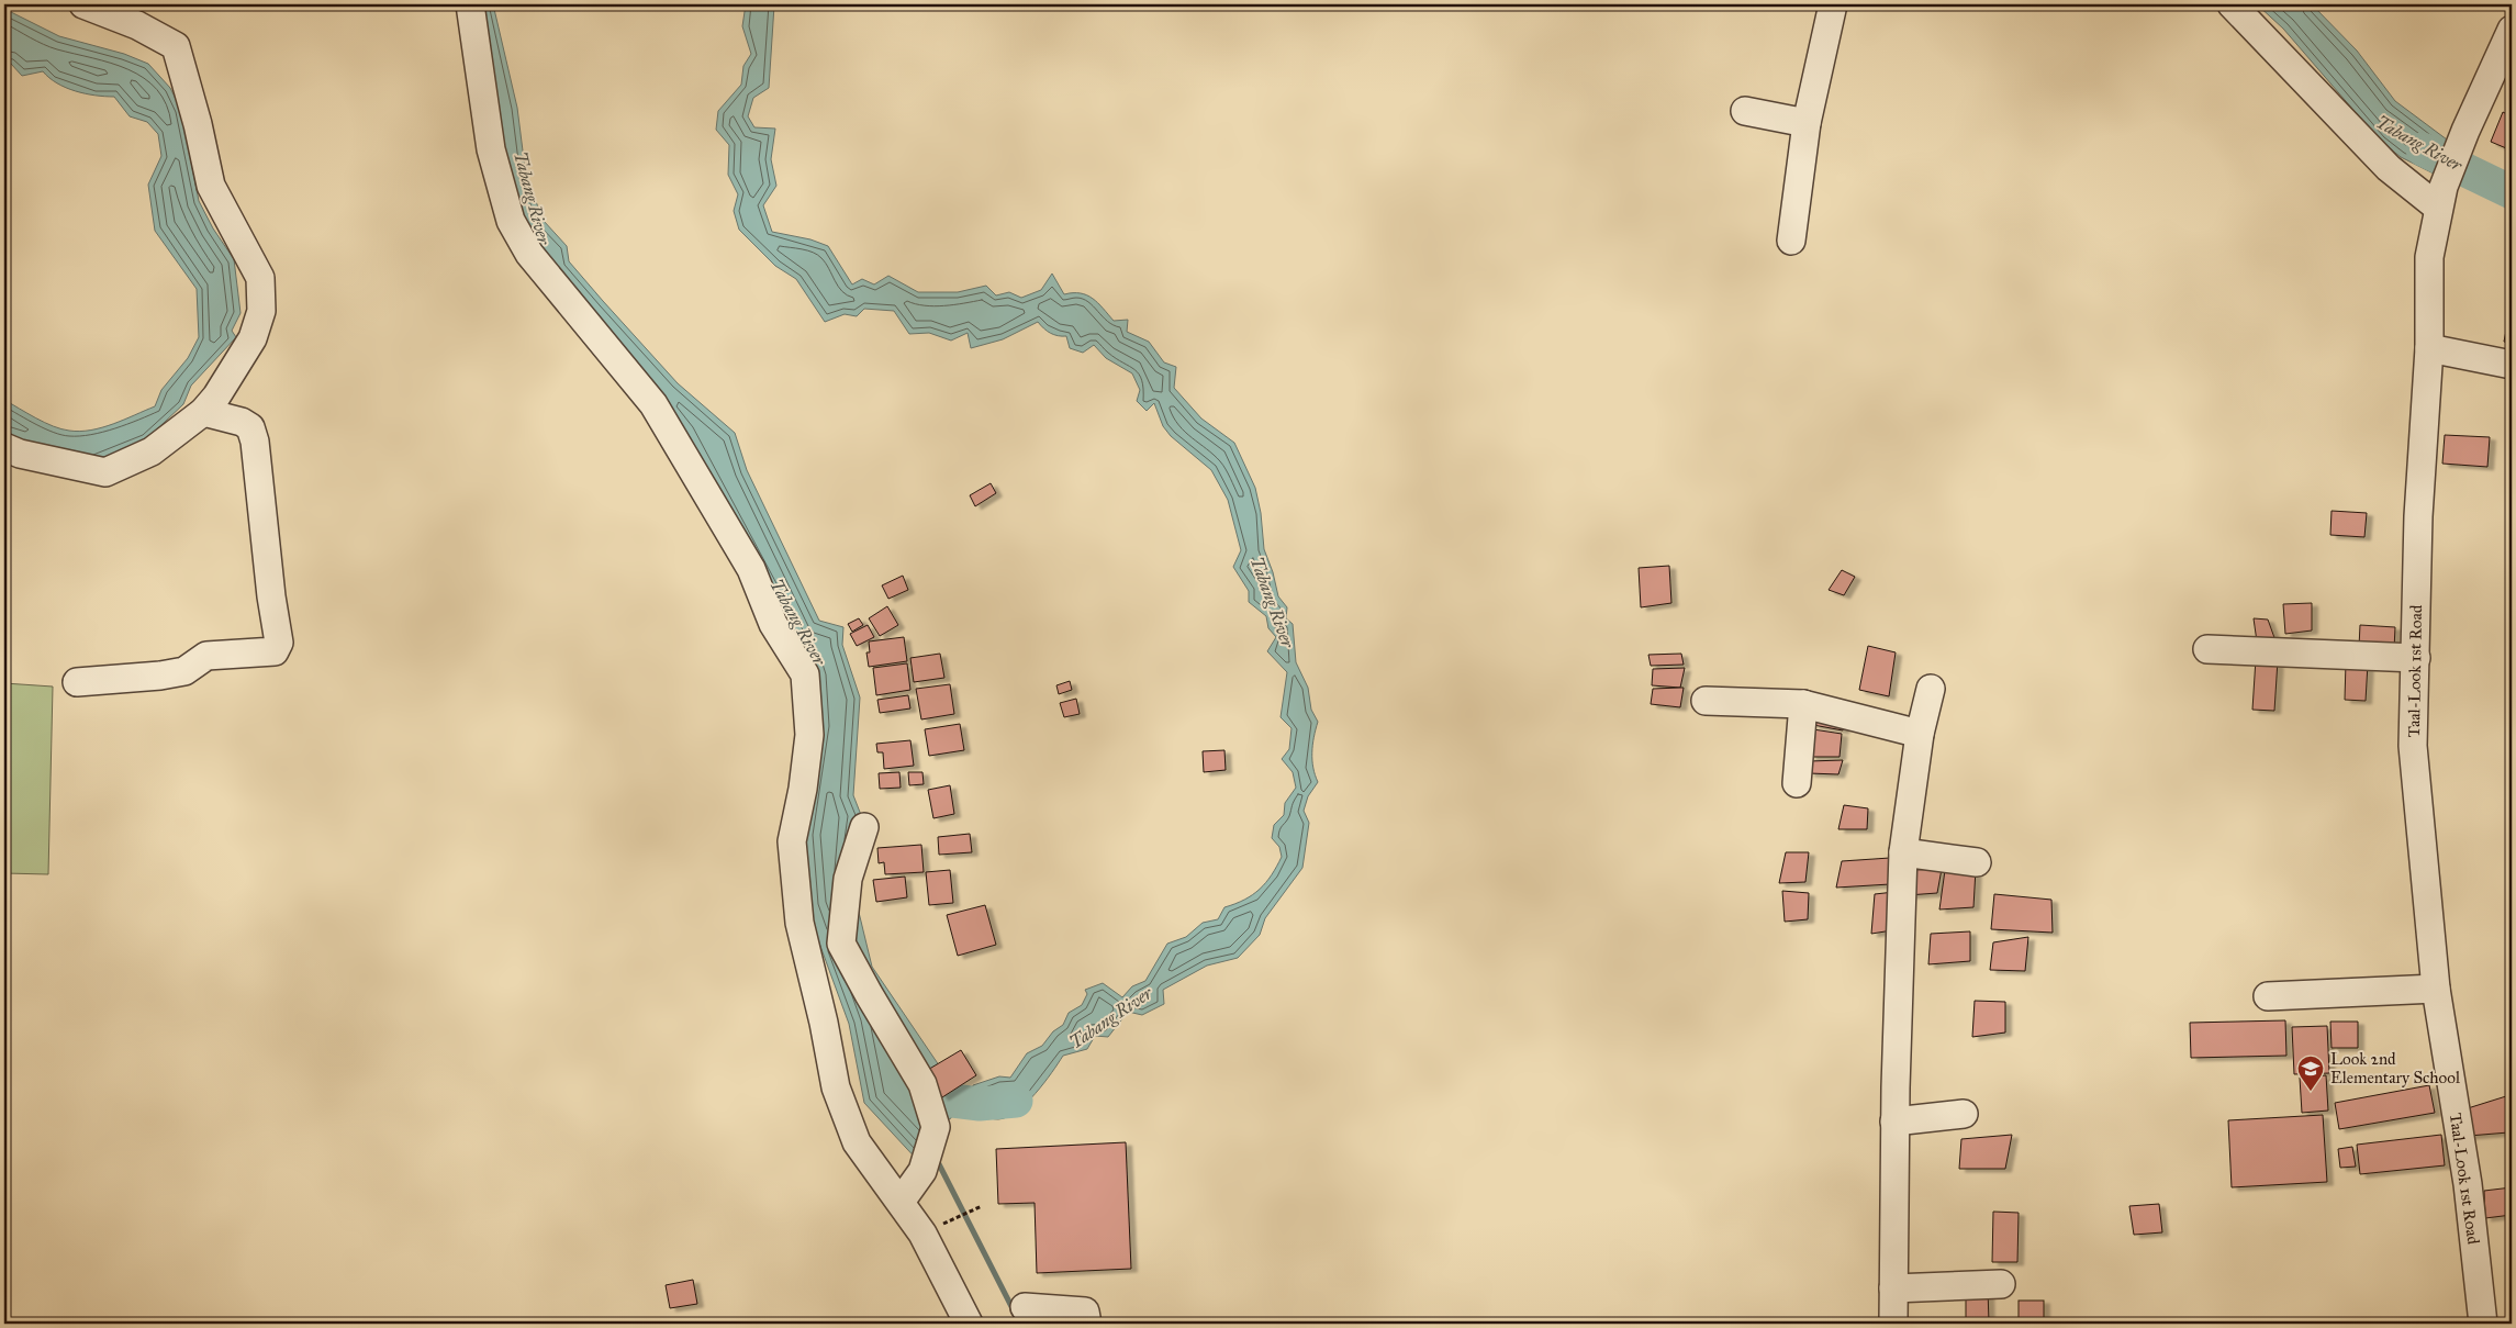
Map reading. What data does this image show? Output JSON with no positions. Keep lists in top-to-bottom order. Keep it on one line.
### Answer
{"streets":{"street":["Taal-Look 1st Road"]},"water":["Tabang River"],"places":{"school or university":["Look 2nd Elementary School"]}}
